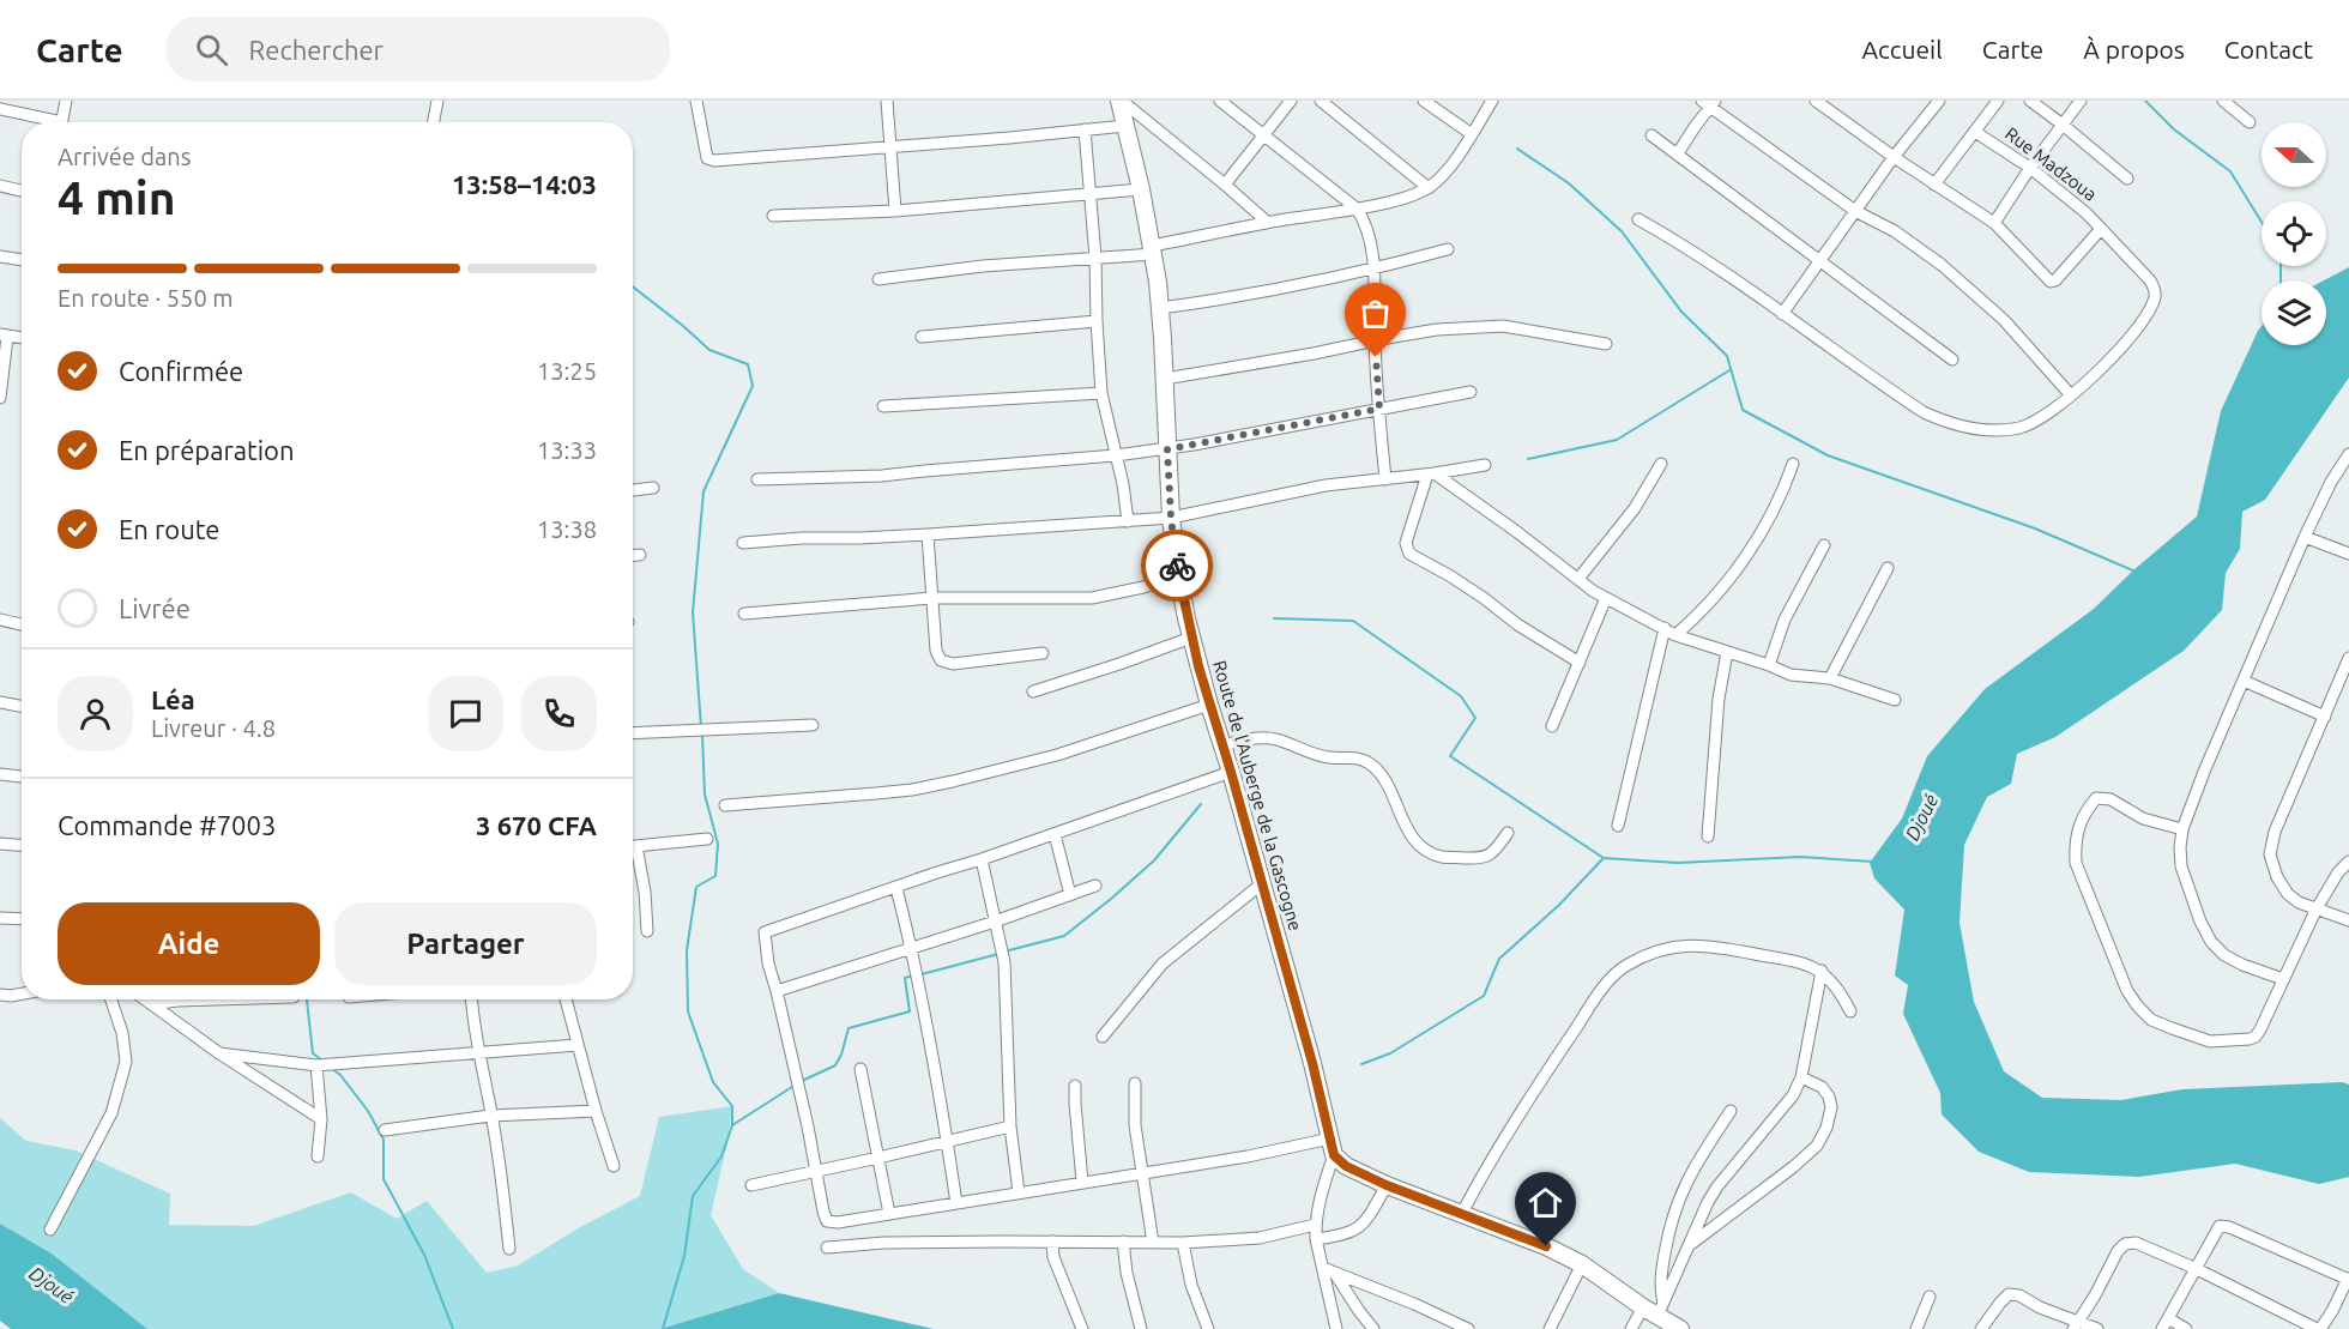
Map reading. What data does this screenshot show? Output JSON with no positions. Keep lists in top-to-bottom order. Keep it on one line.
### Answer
{"streets":{"street":["Rue Madzoua","Route de l'Auberge de la Gascogne"]},"water":["Djoué"],"north":"left","page":{"header":"Carte","search":"Rechercher","nav":["Accueil","Carte","À propos","Contact"],"heading":["4 min","Arrivée dans","13:58–14:03"],"panel":["Léa","Livreur · 4.8","Commande #7003","3 670 CFA"],"bar":"En route · 550 m","list":[["Confirmée","13:25"],["En préparation","13:33"],["En route","13:38"],"Livrée"],"buttons":["Aide","Partager"]}}
